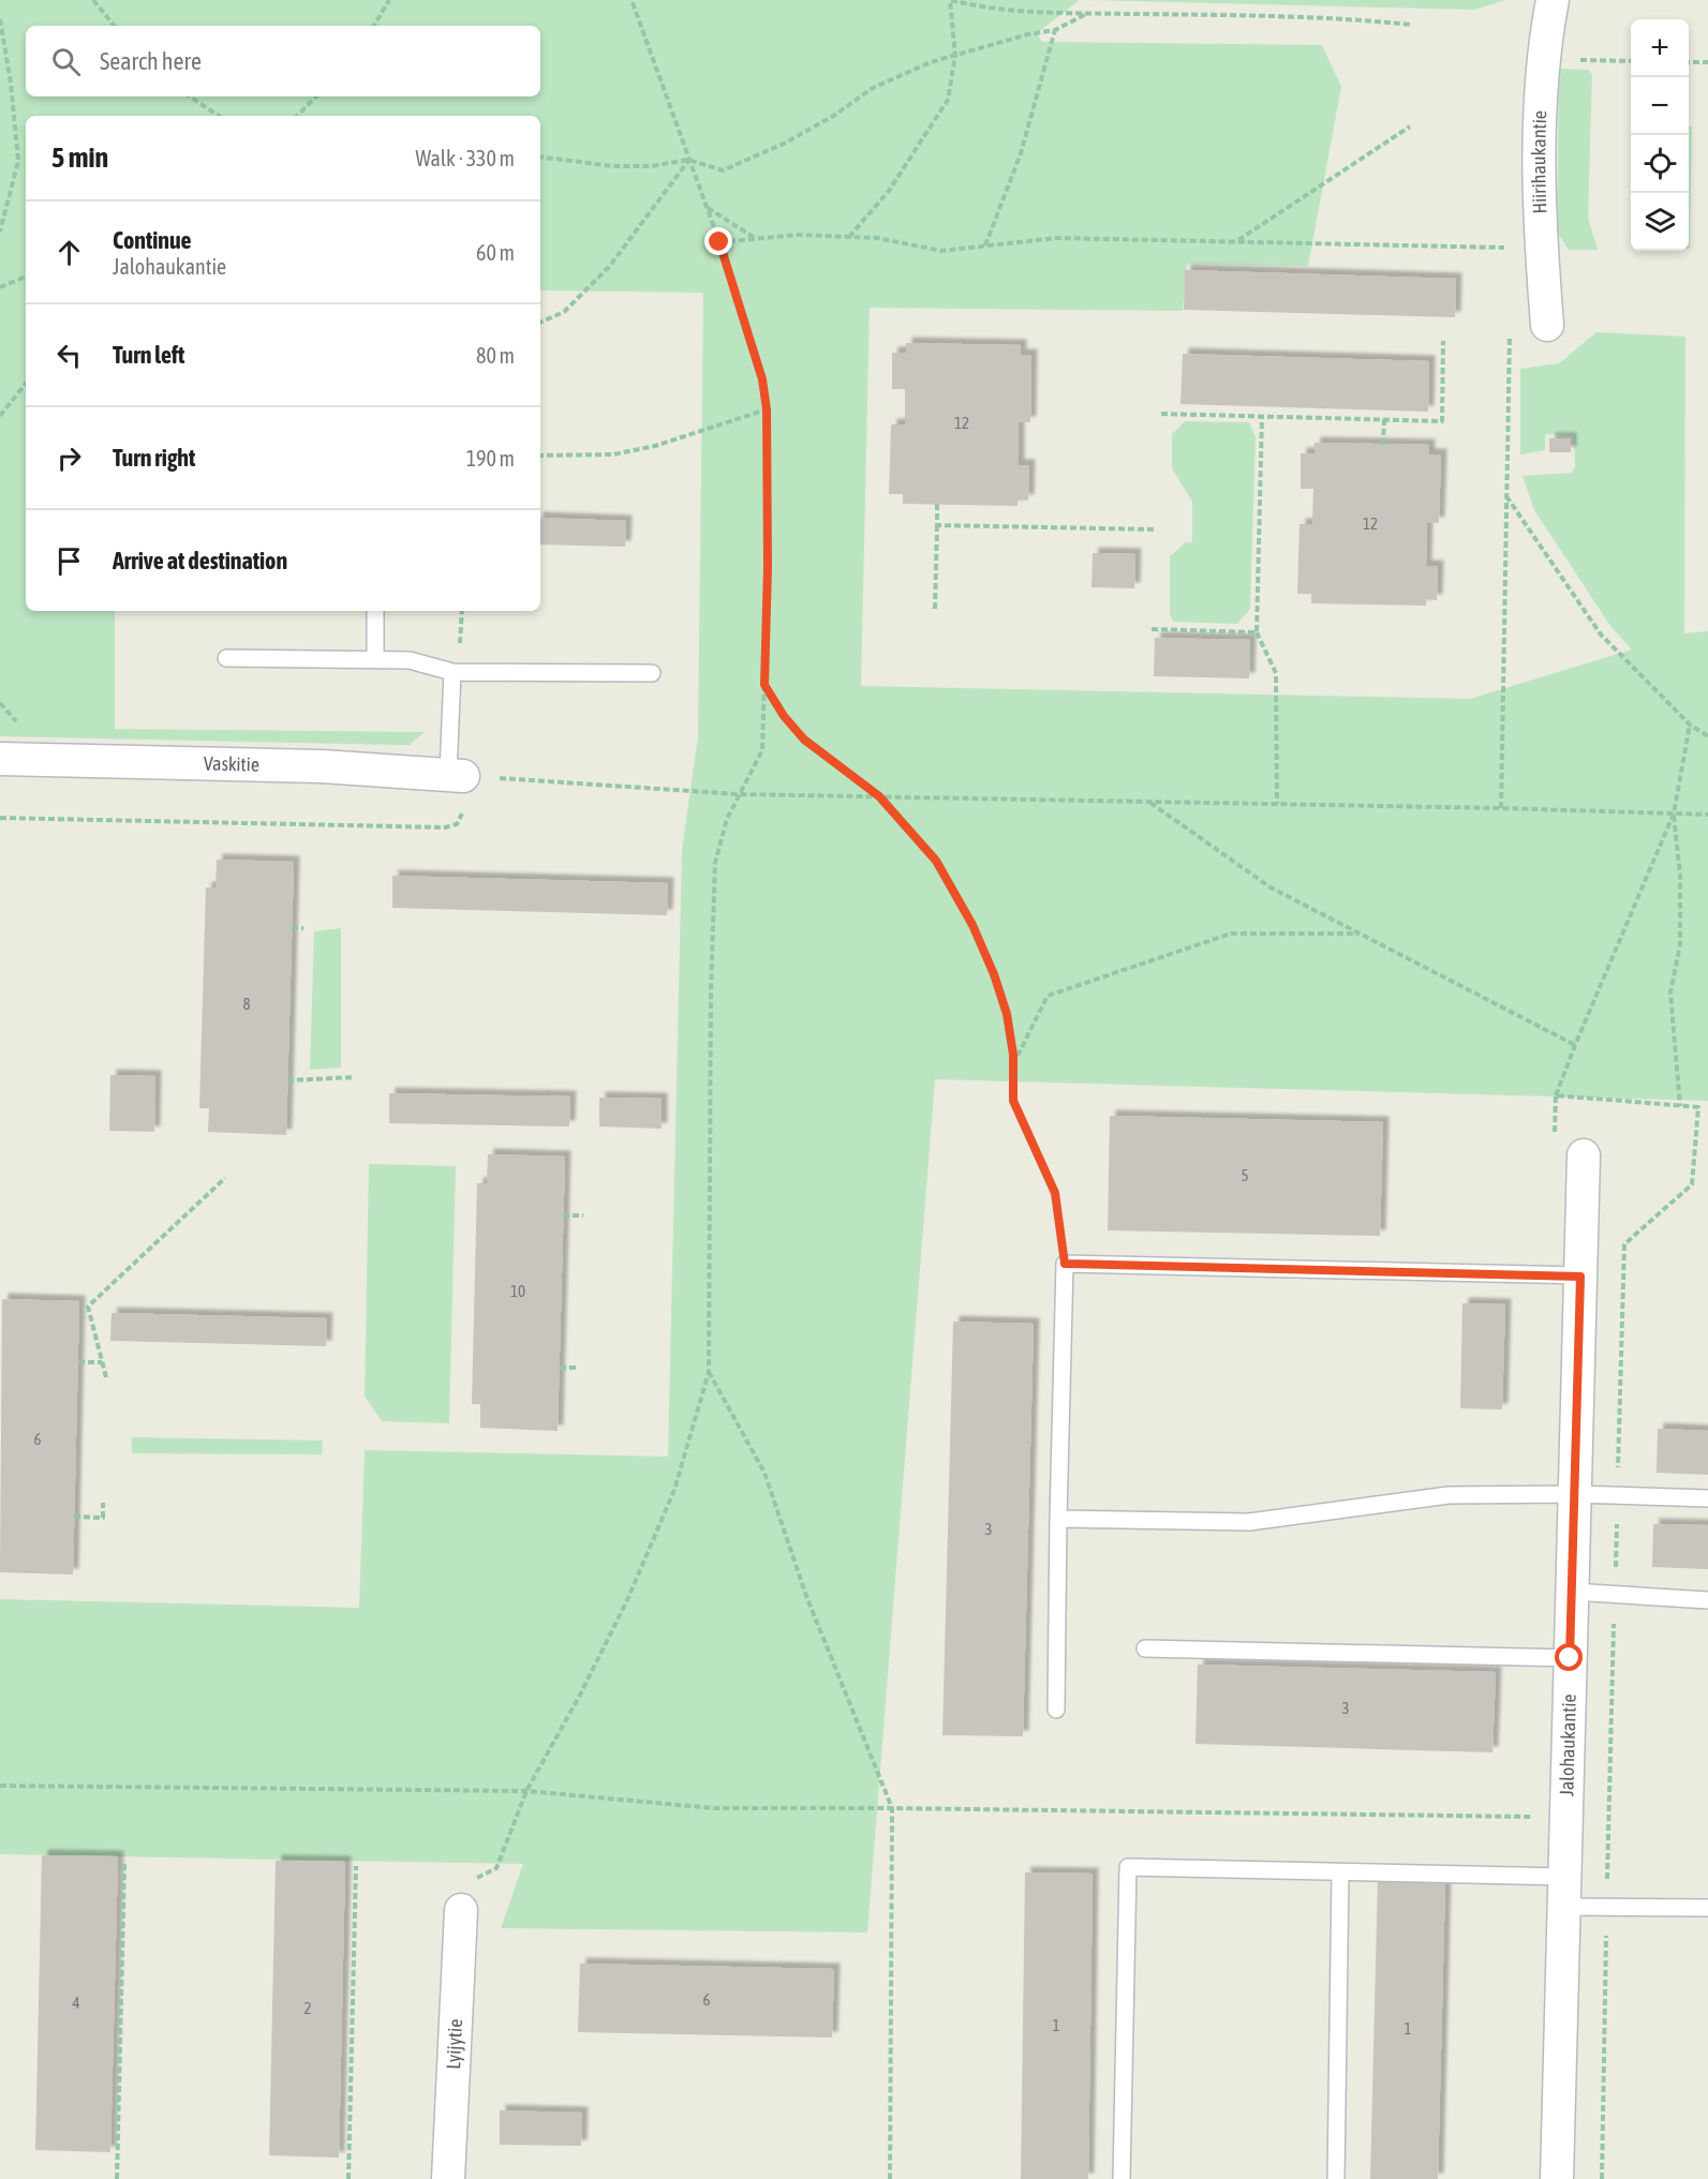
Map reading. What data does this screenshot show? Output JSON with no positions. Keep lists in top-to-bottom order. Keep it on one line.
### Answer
{"streets":{"street":["Hiirihaukantie","Vaskitie","Jalohaukantie","Lyijytie"]},"house_numbers":["12","12","8","5","10","6","3","3","6","4","2","1","1"],"page":{"map_buttons":["+","−"],"search":"Search here","heading":["5 min","Walk · 330 m"],"list":[["Continue","Jalohaukantie","60 m"],["Turn left","80 m"],["Turn right","190 m"],"Arrive at destination"]}}
